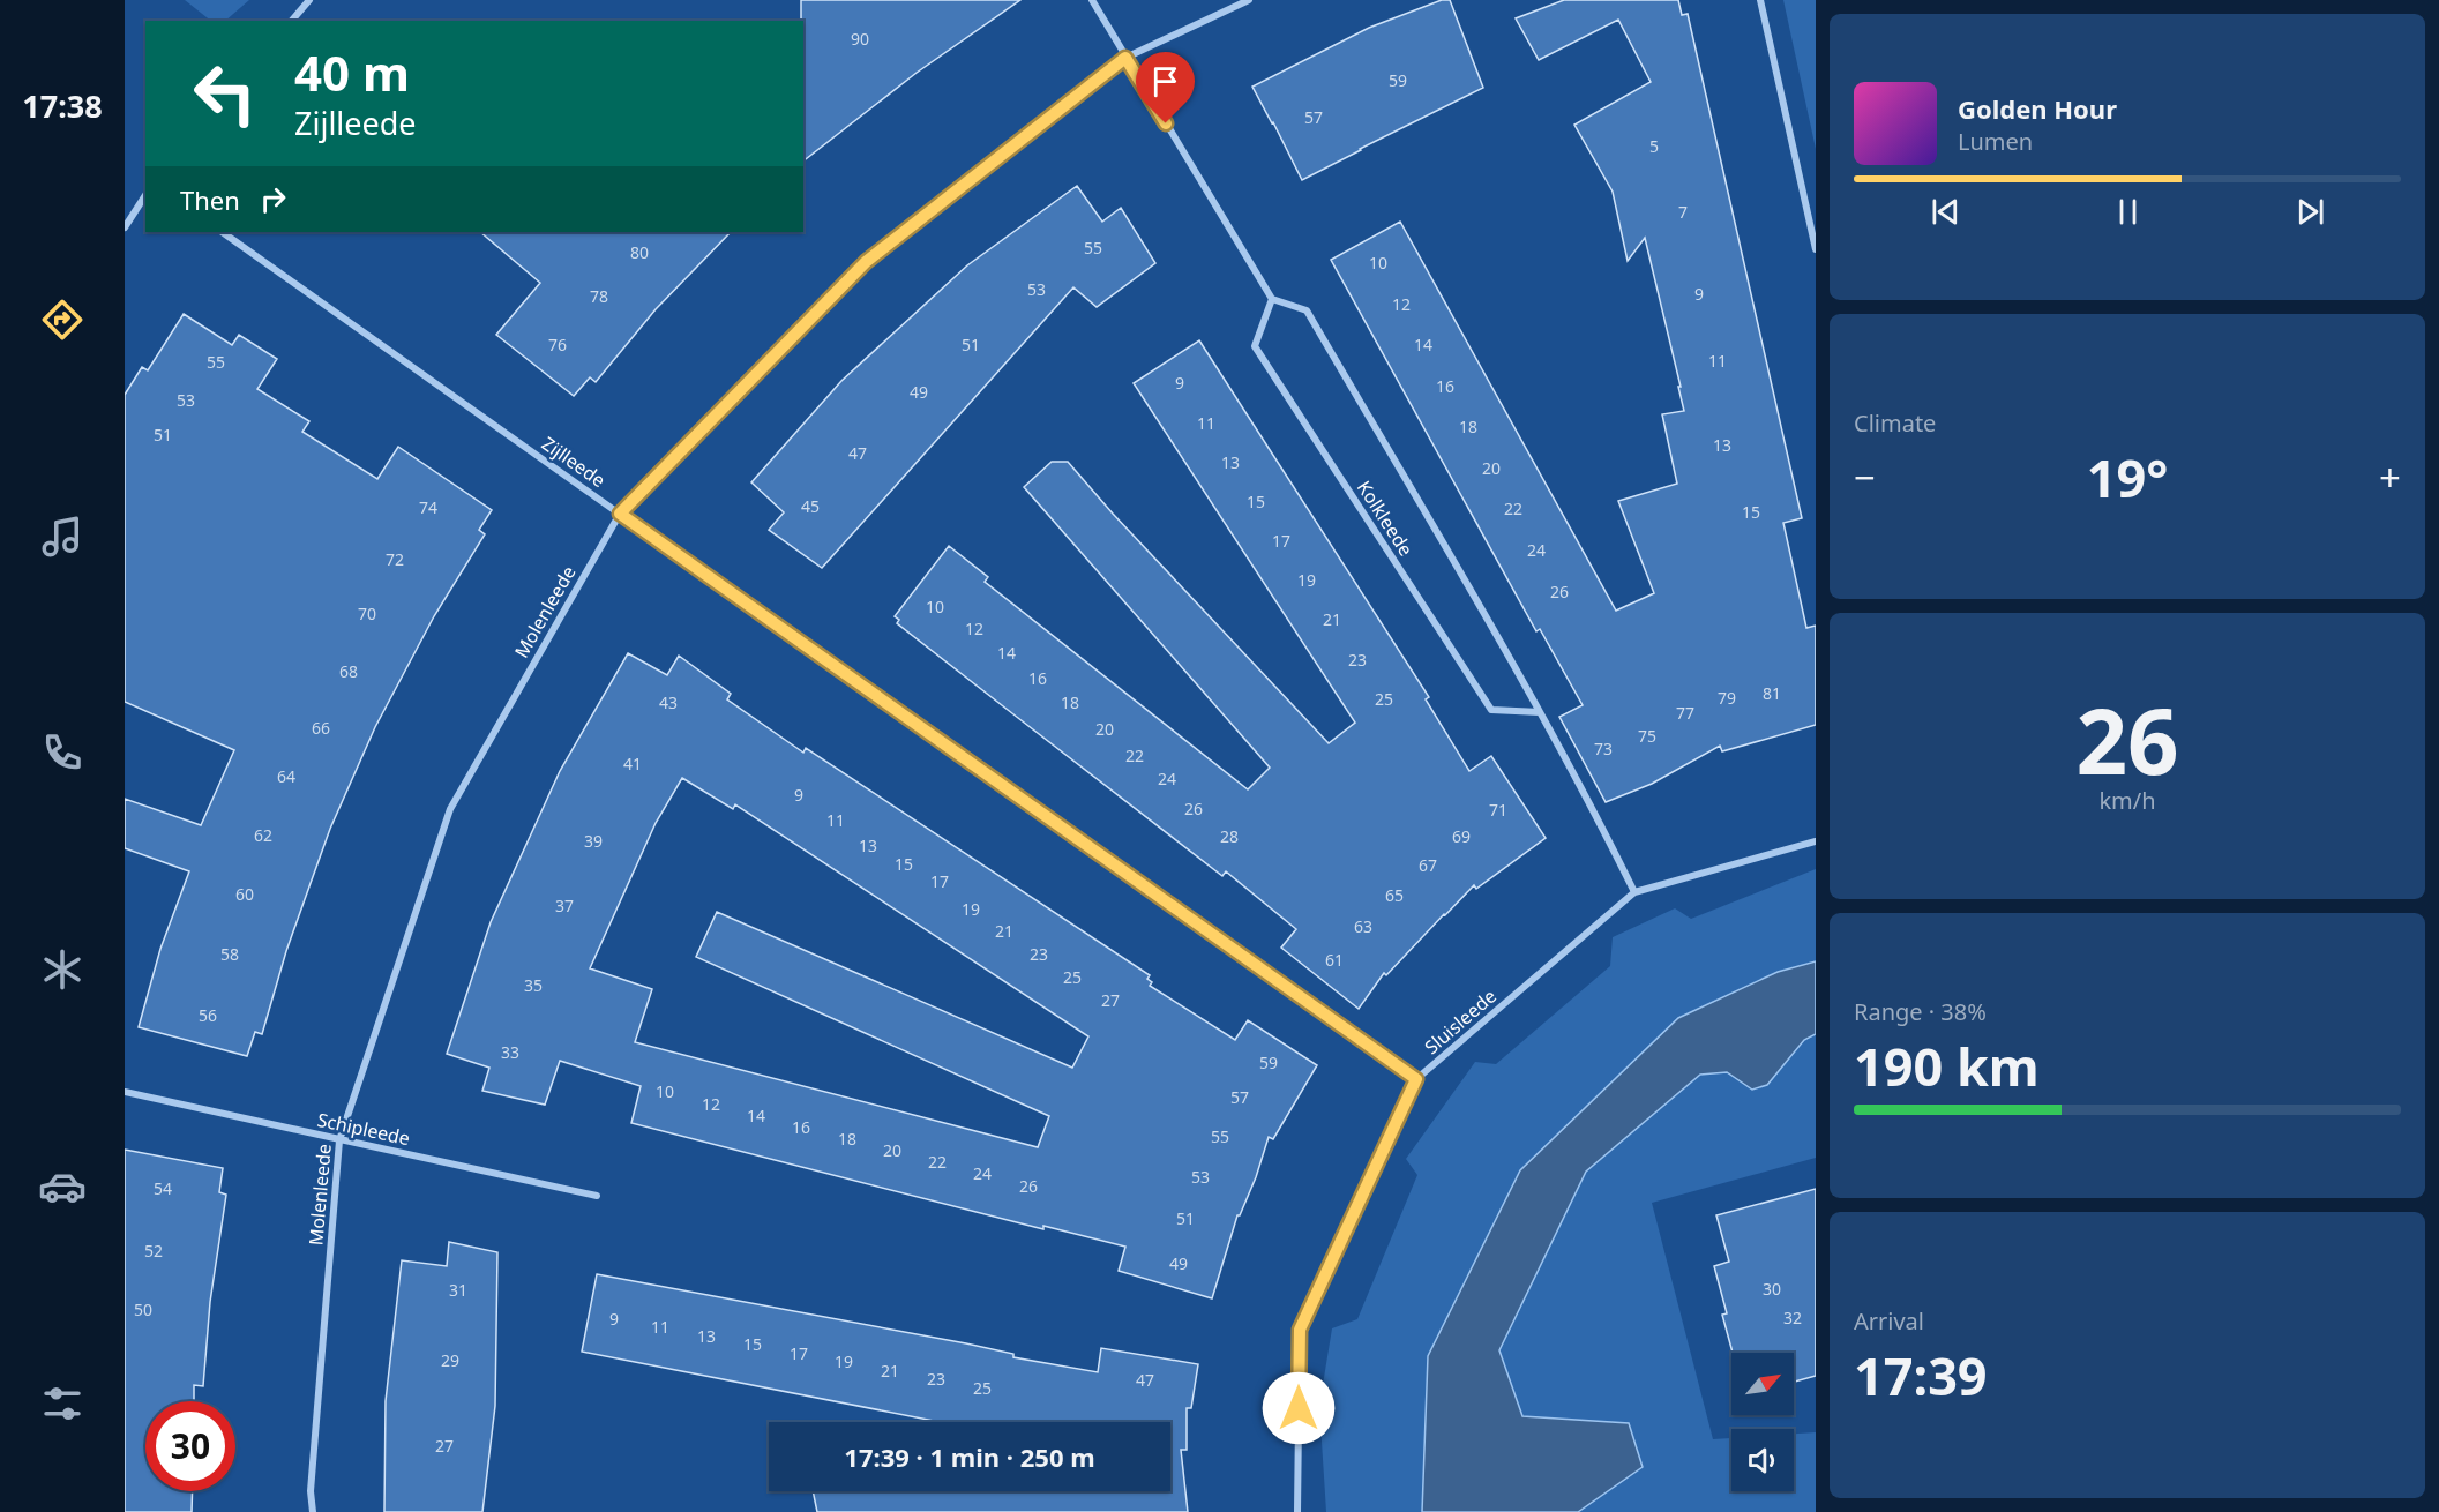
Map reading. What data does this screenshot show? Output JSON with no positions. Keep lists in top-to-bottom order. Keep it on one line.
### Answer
{"streets":{"street":["Zijlleede","Kolkleede","Molenleede","Sluisleede","Schipleede"]},"crossings":[["Zijlleede","Molenleede"],["Zijlleede","Sluisleede"],["Kolkleede","Sluisleede"],["Molenleede","Schipleede"]],"house_numbers":["90","59","57","5","7","55","80","10","53","9","78","12","76","51","14","11","55","9","16","49","53","11","18","51","13","47","13","20","15","45","74","22","15","17","24","72","19","26","10","70","21","12","14","23","68","16","81","79","25","43","18","77","66","20","75","73","22","41","64","24","9","26","71","11","62","28","69","39","13","15","67","17","60","65","37","19","63","21","58","23","61","25","35","27","56","33","59","10","57","12","14","16","55","18","20","22","24","53","26","54","51","52","49","30","31","50","32","9","11","13","15","17","29","19","21","23","47","25","27"],"north":"top right","page":{"tabs":"17:38","turn":["40 m","Zijlleede"],"song":["Golden Hour","Lumen"],"then":"Then","tile":["Climate",["26","km/h"],["Range · 38%","190 km"],["Arrival","17:39"]],"heat":["−","19°","+"],"limit":"30","trip":"17:39 · 1 min · 250 m"}}
